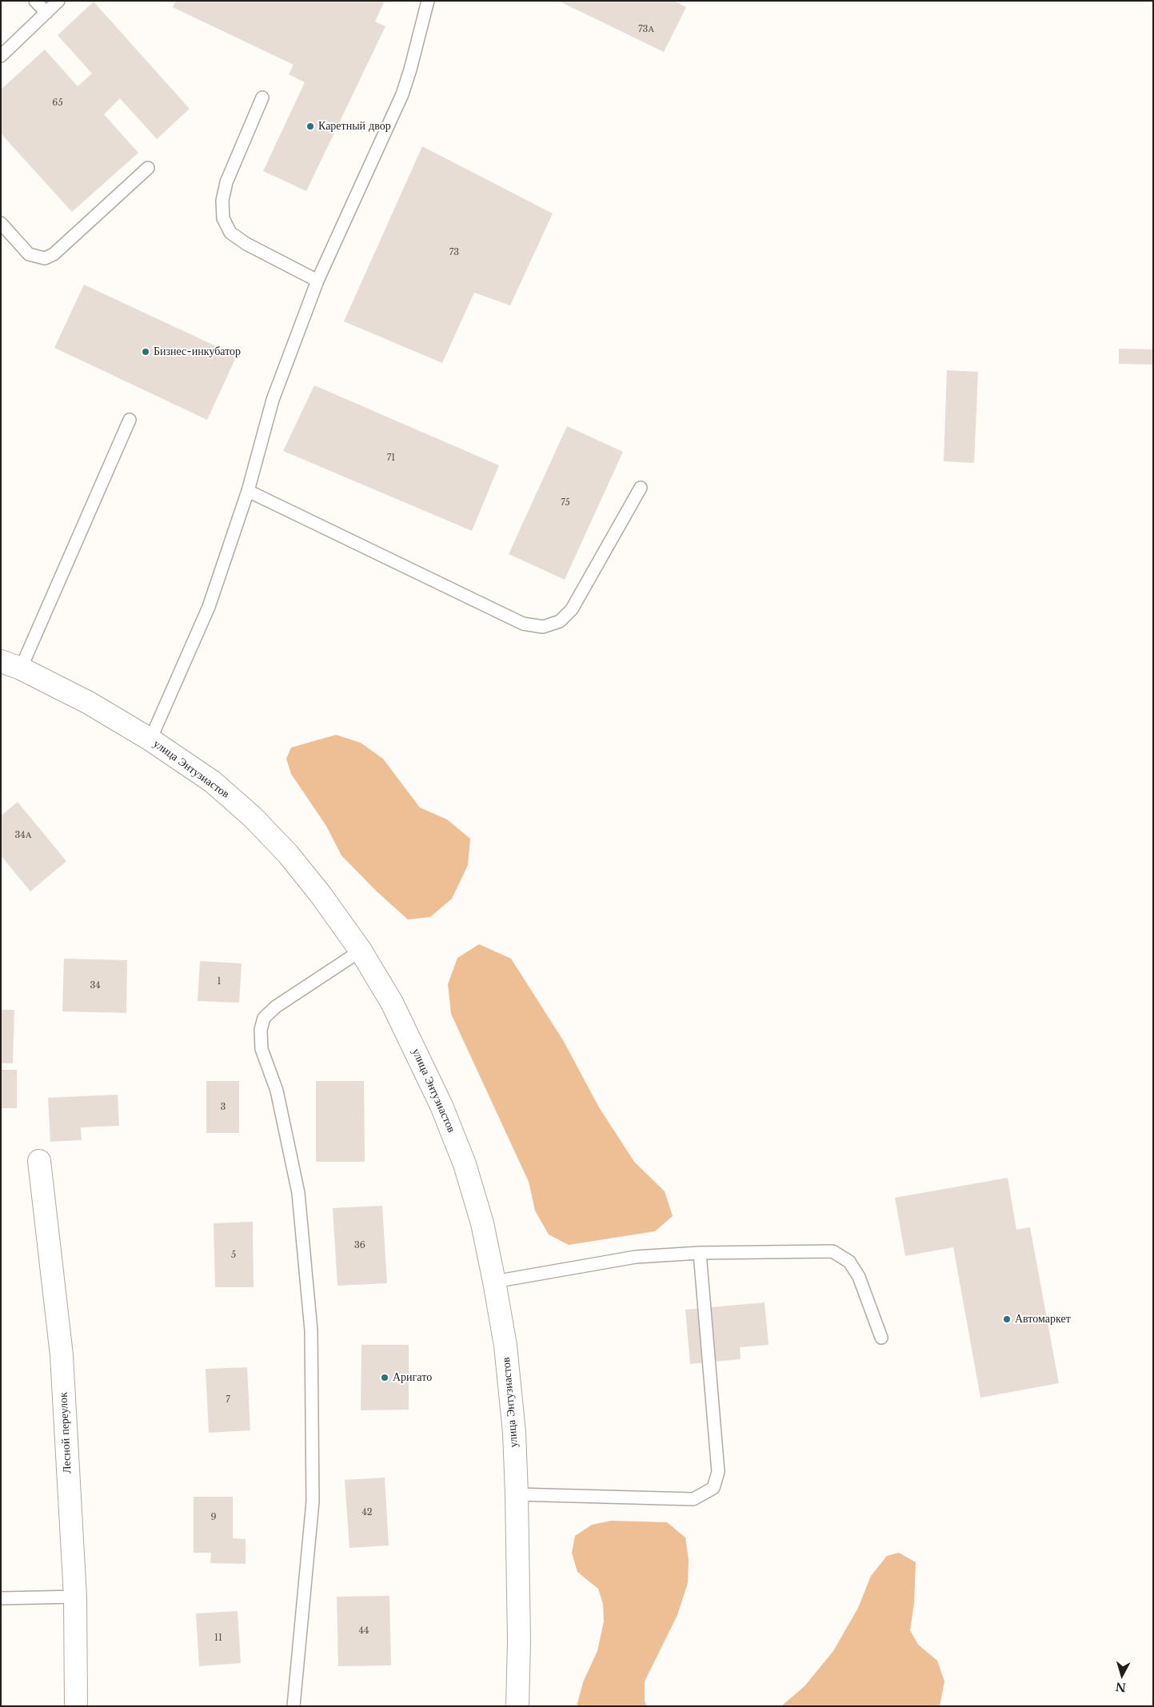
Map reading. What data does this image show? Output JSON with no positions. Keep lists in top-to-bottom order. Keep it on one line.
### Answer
{"streets":{"street":["улица Энтузиастов","Лесной переулок"]},"places":["Каретный двор","Бизнес-инкубатор","Автомаркет","Аригато"],"house_numbers":["73А","65","73","71","75","34А","1","34","3","36","5","7","42","9","44","11"],"north":"bottom"}
